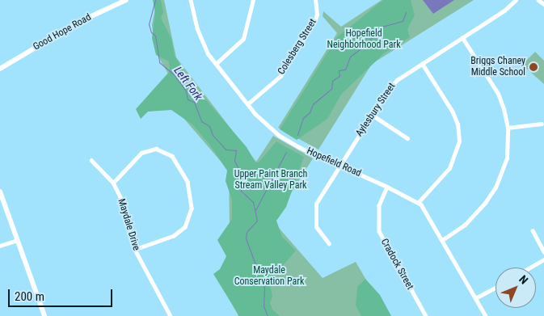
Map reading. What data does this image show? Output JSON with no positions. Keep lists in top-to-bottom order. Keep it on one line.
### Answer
{"streets":{"street":["Good Hope Road","Colesberg Street","Aylesbury Street","Hopefield Road","Maydale Drive","Cradock Street"]},"crossings":[["Colesberg Street","Hopefield Road"],["Aylesbury Street","Hopefield Road"],["Hopefield Road","Cradock Street"]],"water":["Left Fork"],"parks":["Hopefield Neighborhood Park","Upper Paint Branch Stream Valley Park","Maydale Conservation Park"],"places":["Briggs Chaney Middle School"],"scale_bar":"200 m","north":"top right"}
